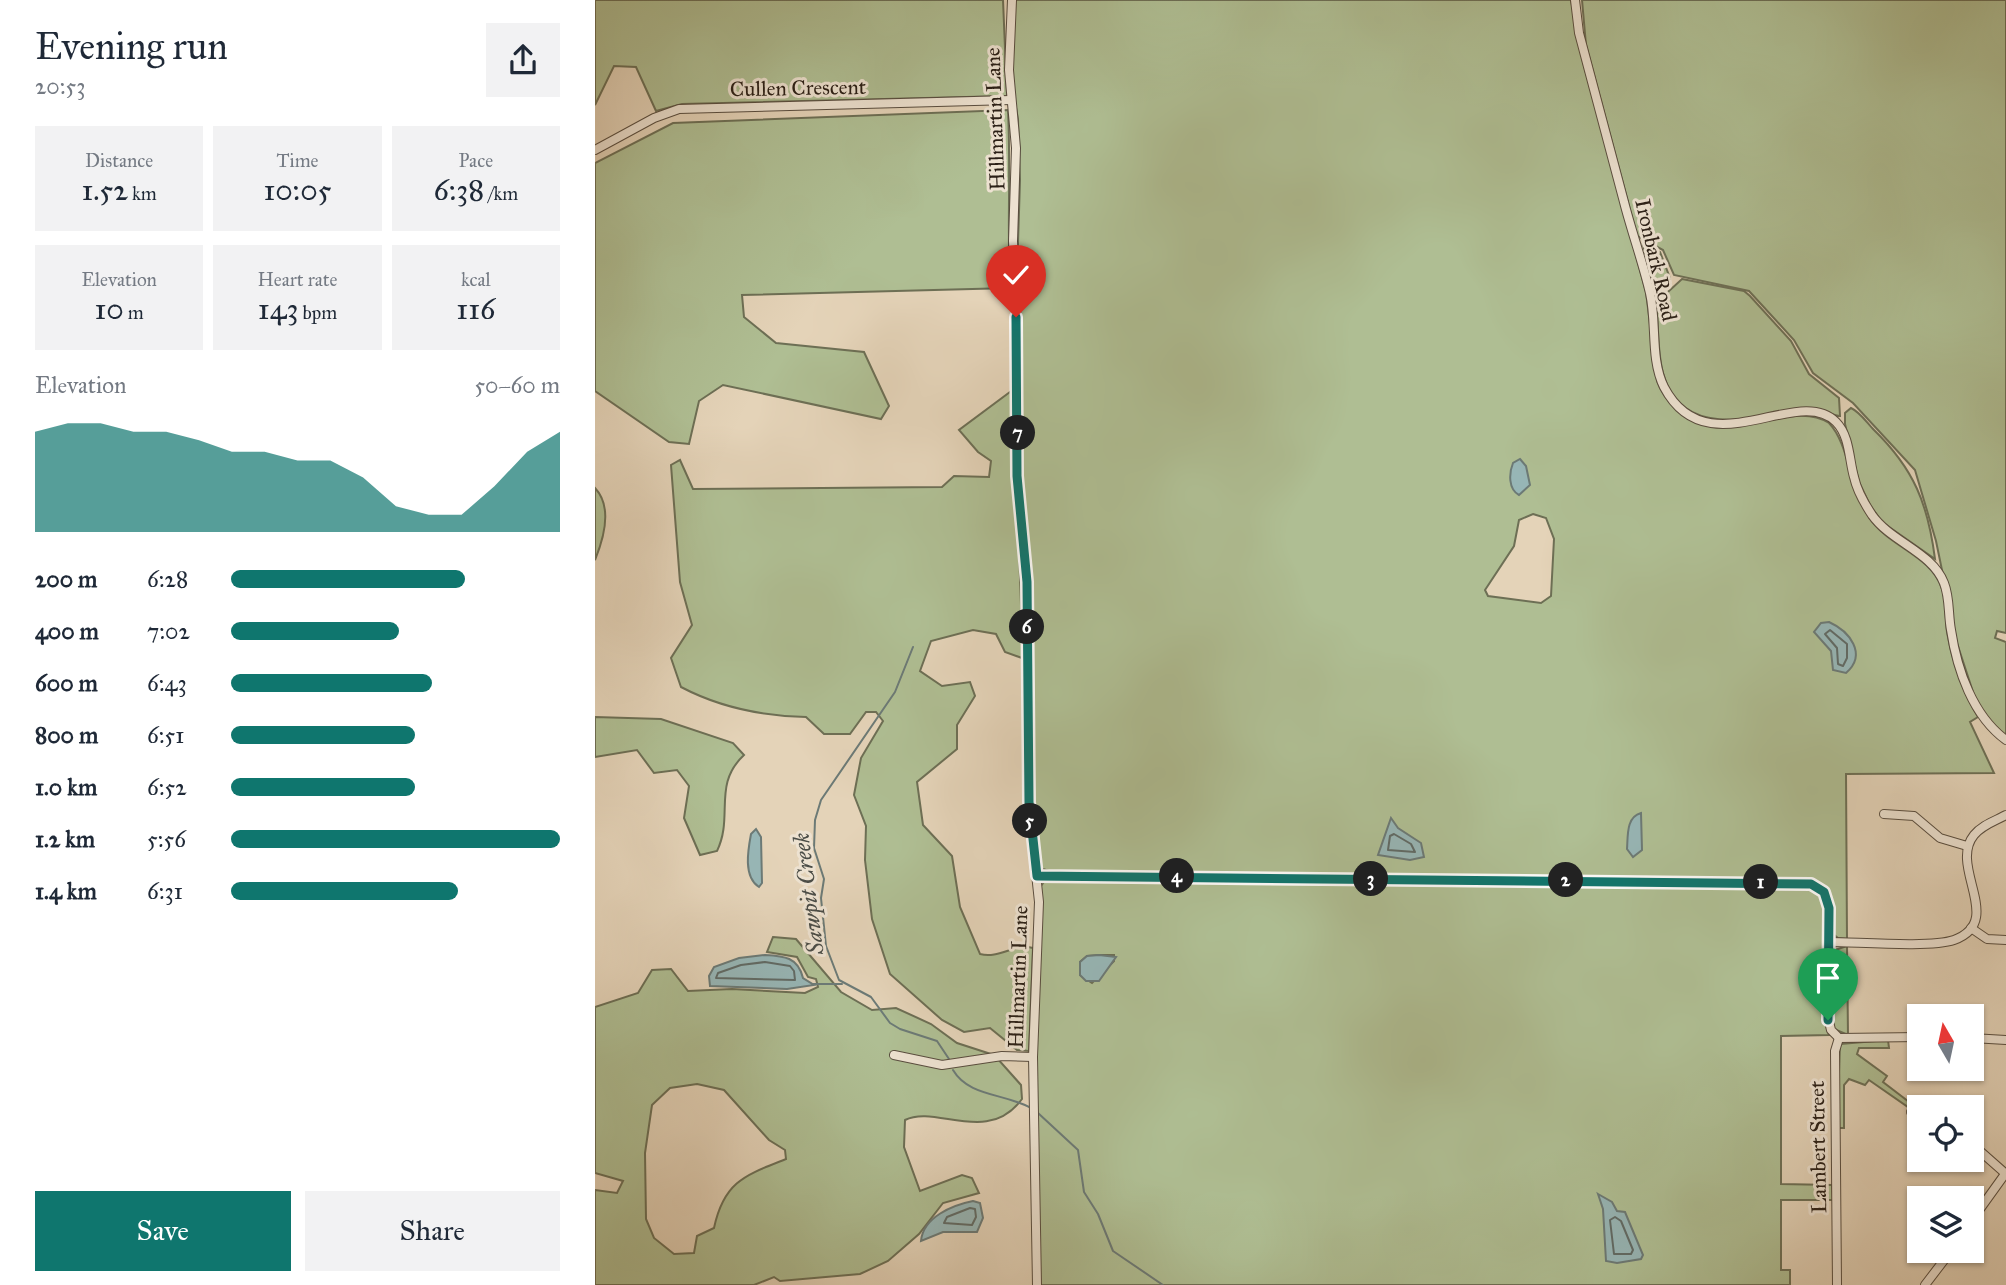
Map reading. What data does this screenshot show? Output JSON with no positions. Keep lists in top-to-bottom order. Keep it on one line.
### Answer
{"streets":{"street":["Cullen Crescent","Hillmartin Lane","Ironbark Road","Lambert Street"]},"crossings":[["Cullen Crescent","Hillmartin Lane"],["Hillmartin Lane","Lambert Street"]],"water":["Sawpit Creek"],"north":"top","page":{"heading":["Evening run","20:53"],"stats":[["Distance","1.52 km"],["Time","10:05"],["Pace","6:38 /km"],["Elevation","10 m"],["Heart rate","143 bpm"],["kcal","116"]],"chart":["Elevation","50–60 m"],"pins":["7","6","5","4","3","2","1"],"list":[{"name":"200 m","note":"6:28"},{"name":"400 m","note":"7:02"},{"name":"600 m","note":"6:43"},{"name":"800 m","note":"6:51"},{"name":"1.0 km","note":"6:52"},{"name":"1.2 km","note":"5:56"},{"name":"1.4 km","note":"6:31"}],"buttons":["Save","Share"]}}
